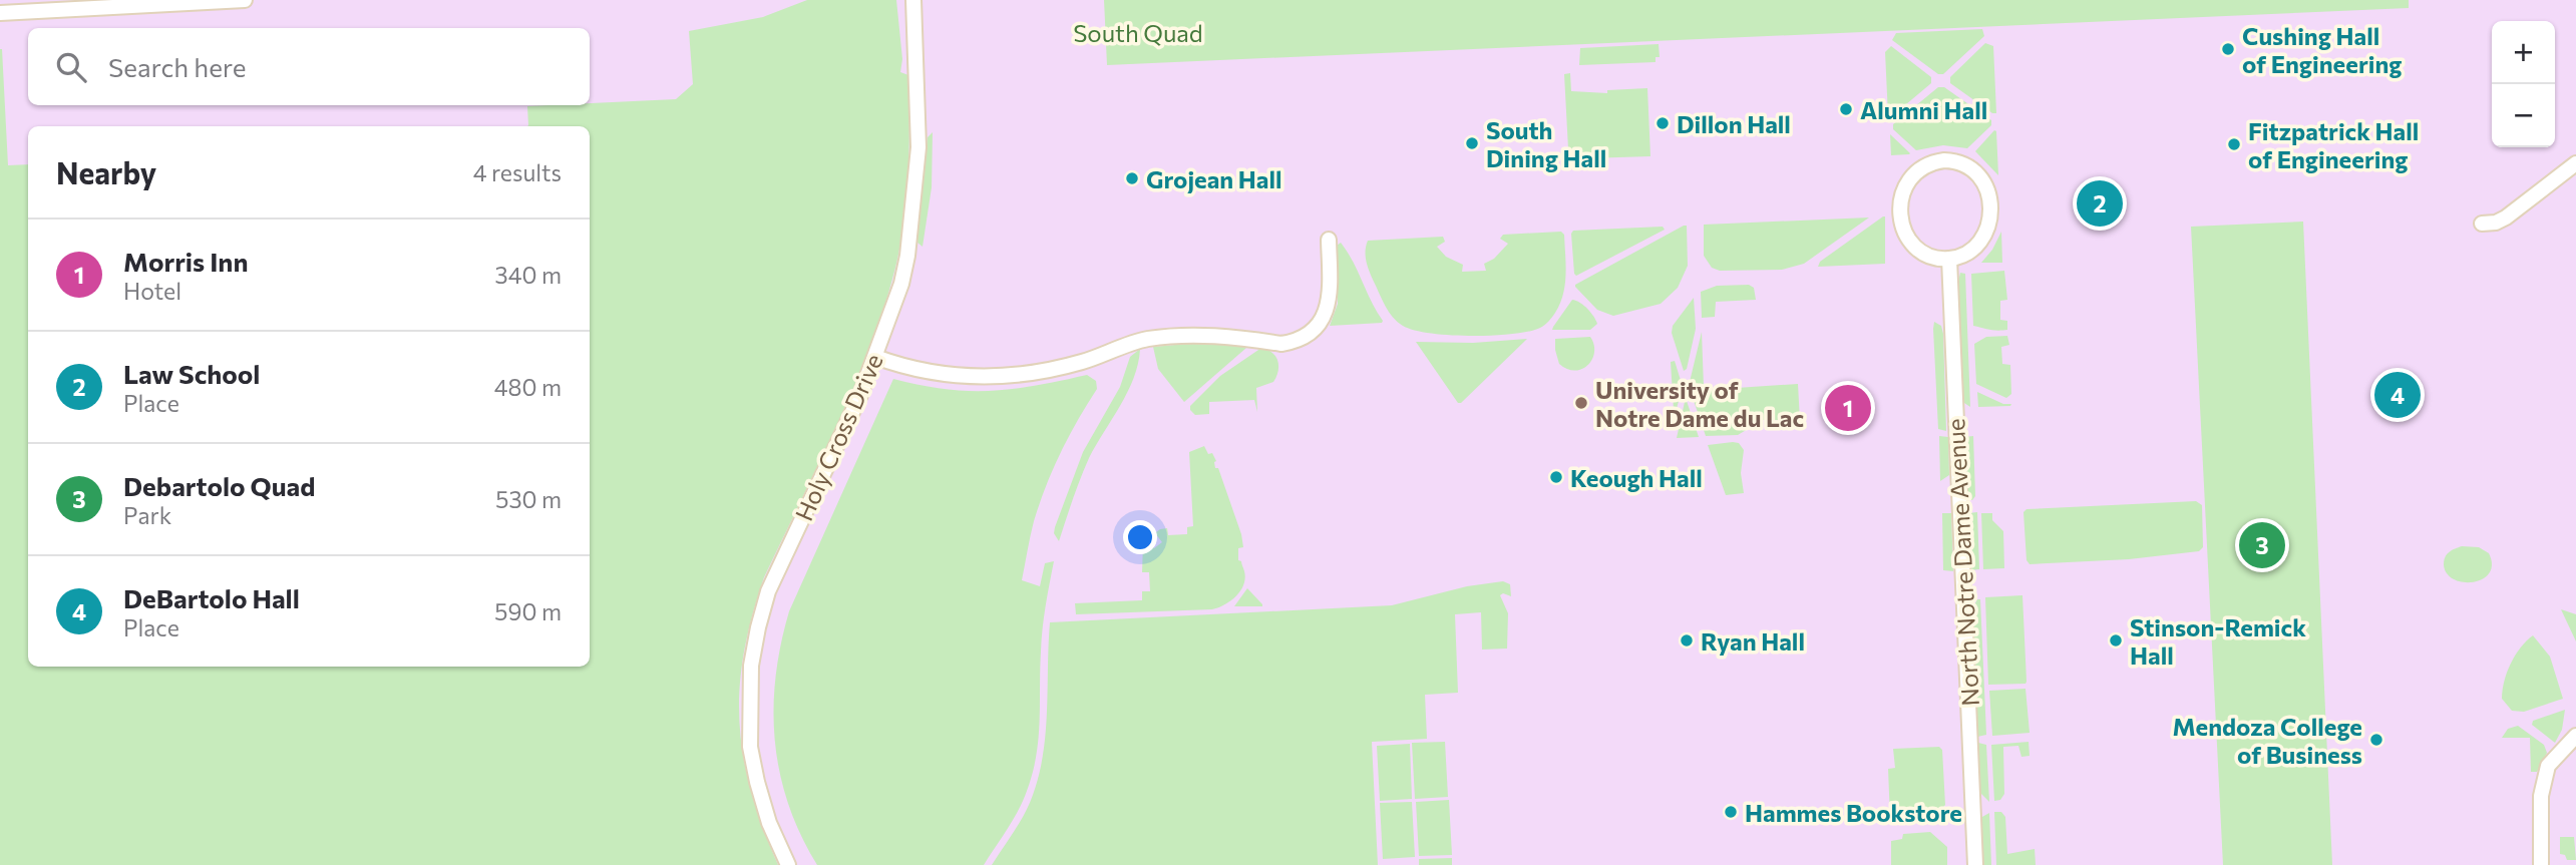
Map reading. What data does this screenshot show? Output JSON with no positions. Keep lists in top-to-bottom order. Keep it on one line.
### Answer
{"streets":{"street":["Holy Cross Drive","North Notre Dame Avenue"]},"parks":["South Quad"],"places":["Cushing Hall of Engineering","Alumni Hall","Dillon Hall","South Dining Hall","Fitzpatrick Hall of Engineering","Grojean Hall","University of Notre Dame du Lac","Keough Hall","Ryan Hall","Stinson-Remick Hall","Mendoza College of Business","Hammes Bookstore"],"page":{"map_buttons":["+","−"],"search":"Search here","heading":["Nearby","4 results"],"pins":["2","4","1","3"],"list":[{"mark":"1","name":"Morris Inn","note":"Hotel","value":"340 m"},{"mark":"2","name":"Law School","note":"Place","value":"480 m"},{"mark":"3","name":"Debartolo Quad","note":"Park","value":"530 m"},{"mark":"4","name":"DeBartolo Hall","note":"Place","value":"590 m"}]}}
